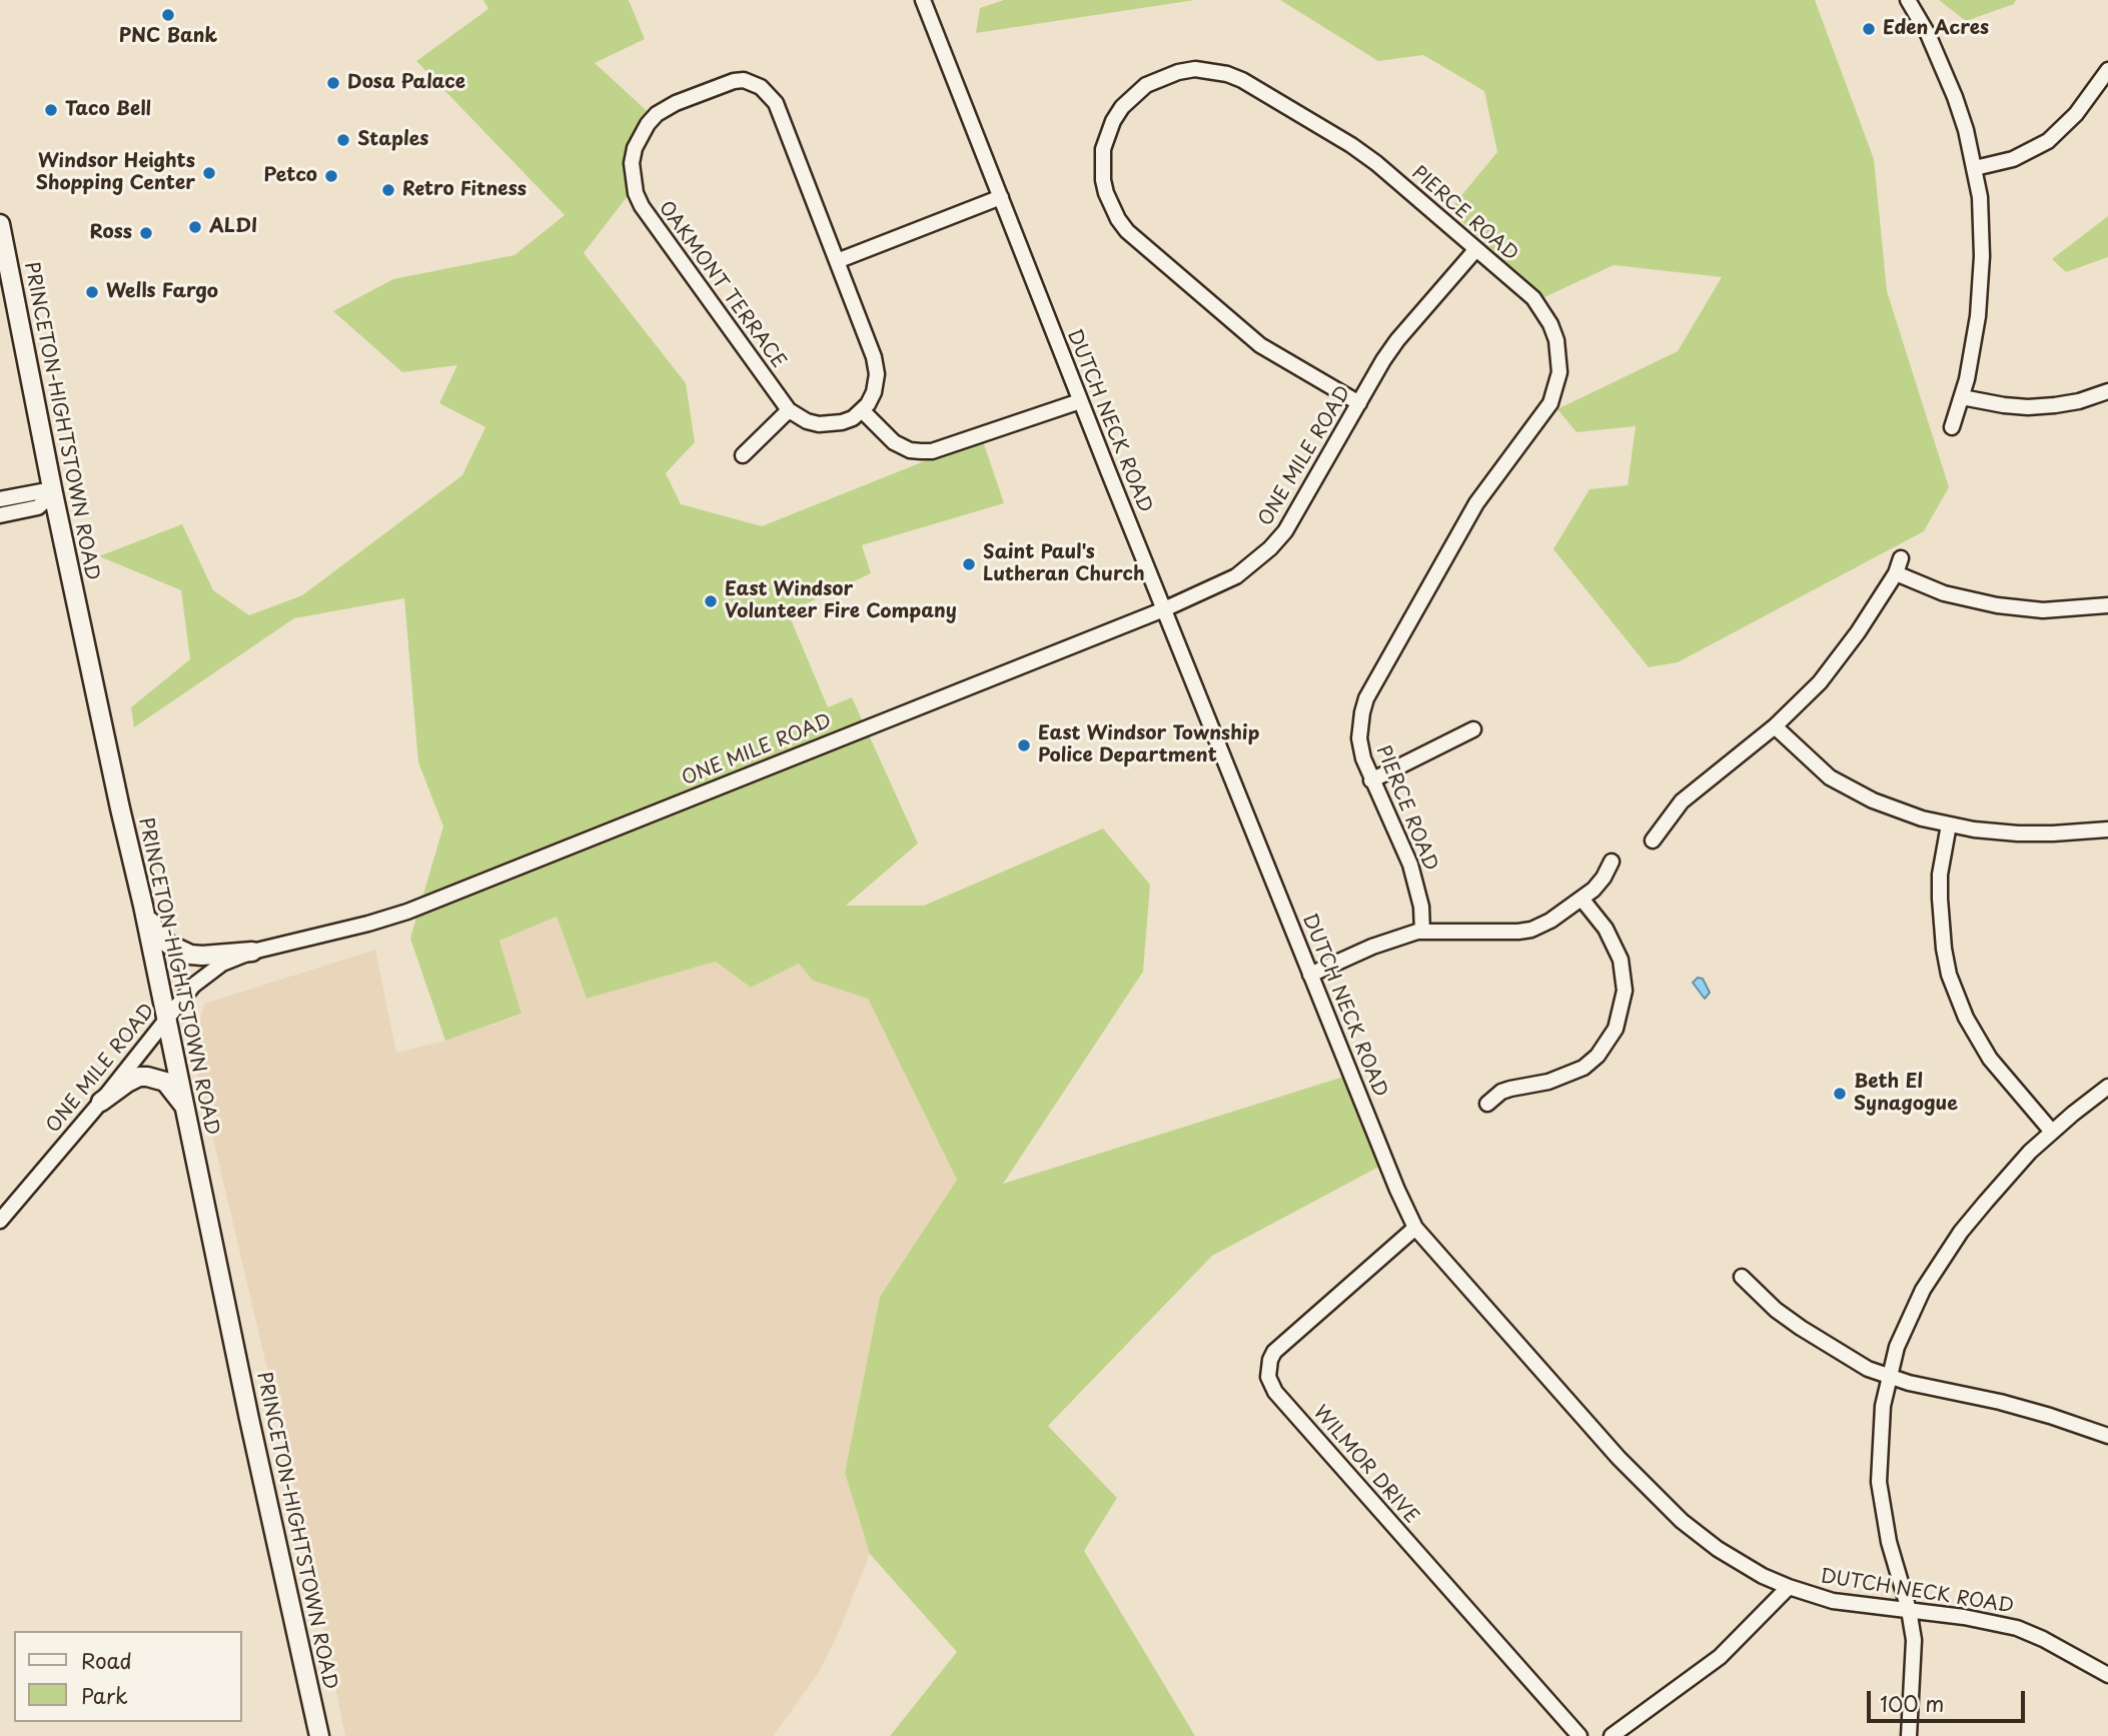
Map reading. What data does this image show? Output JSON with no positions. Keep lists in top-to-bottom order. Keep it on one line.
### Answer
{"streets":{"main road":["PRINCETON-HIGHTSTOWN ROAD"],"street":["PIERCE ROAD","OAKMONT TERRACE","DUTCH NECK ROAD","ONE MILE ROAD","WILMOR DRIVE"]},"crossings":[["PIERCE ROAD","ONE MILE ROAD"],["PRINCETON-HIGHTSTOWN ROAD","ONE MILE ROAD"],["DUTCH NECK ROAD","ONE MILE ROAD"],["DUTCH NECK ROAD","WILMOR DRIVE"]],"places":["PNC Bank","Eden Acres","Dosa Palace","Taco Bell","Staples","Windsor Heights Shopping Center","Petco","Retro Fitness","ALDI","Ross","Wells Fargo","Saint Paul's Lutheran Church","East Windsor Volunteer Fire Company","East Windsor Township Police Department","Beth El Synagogue"],"legend":["Road","Park"],"scale_bar":"100 m"}
